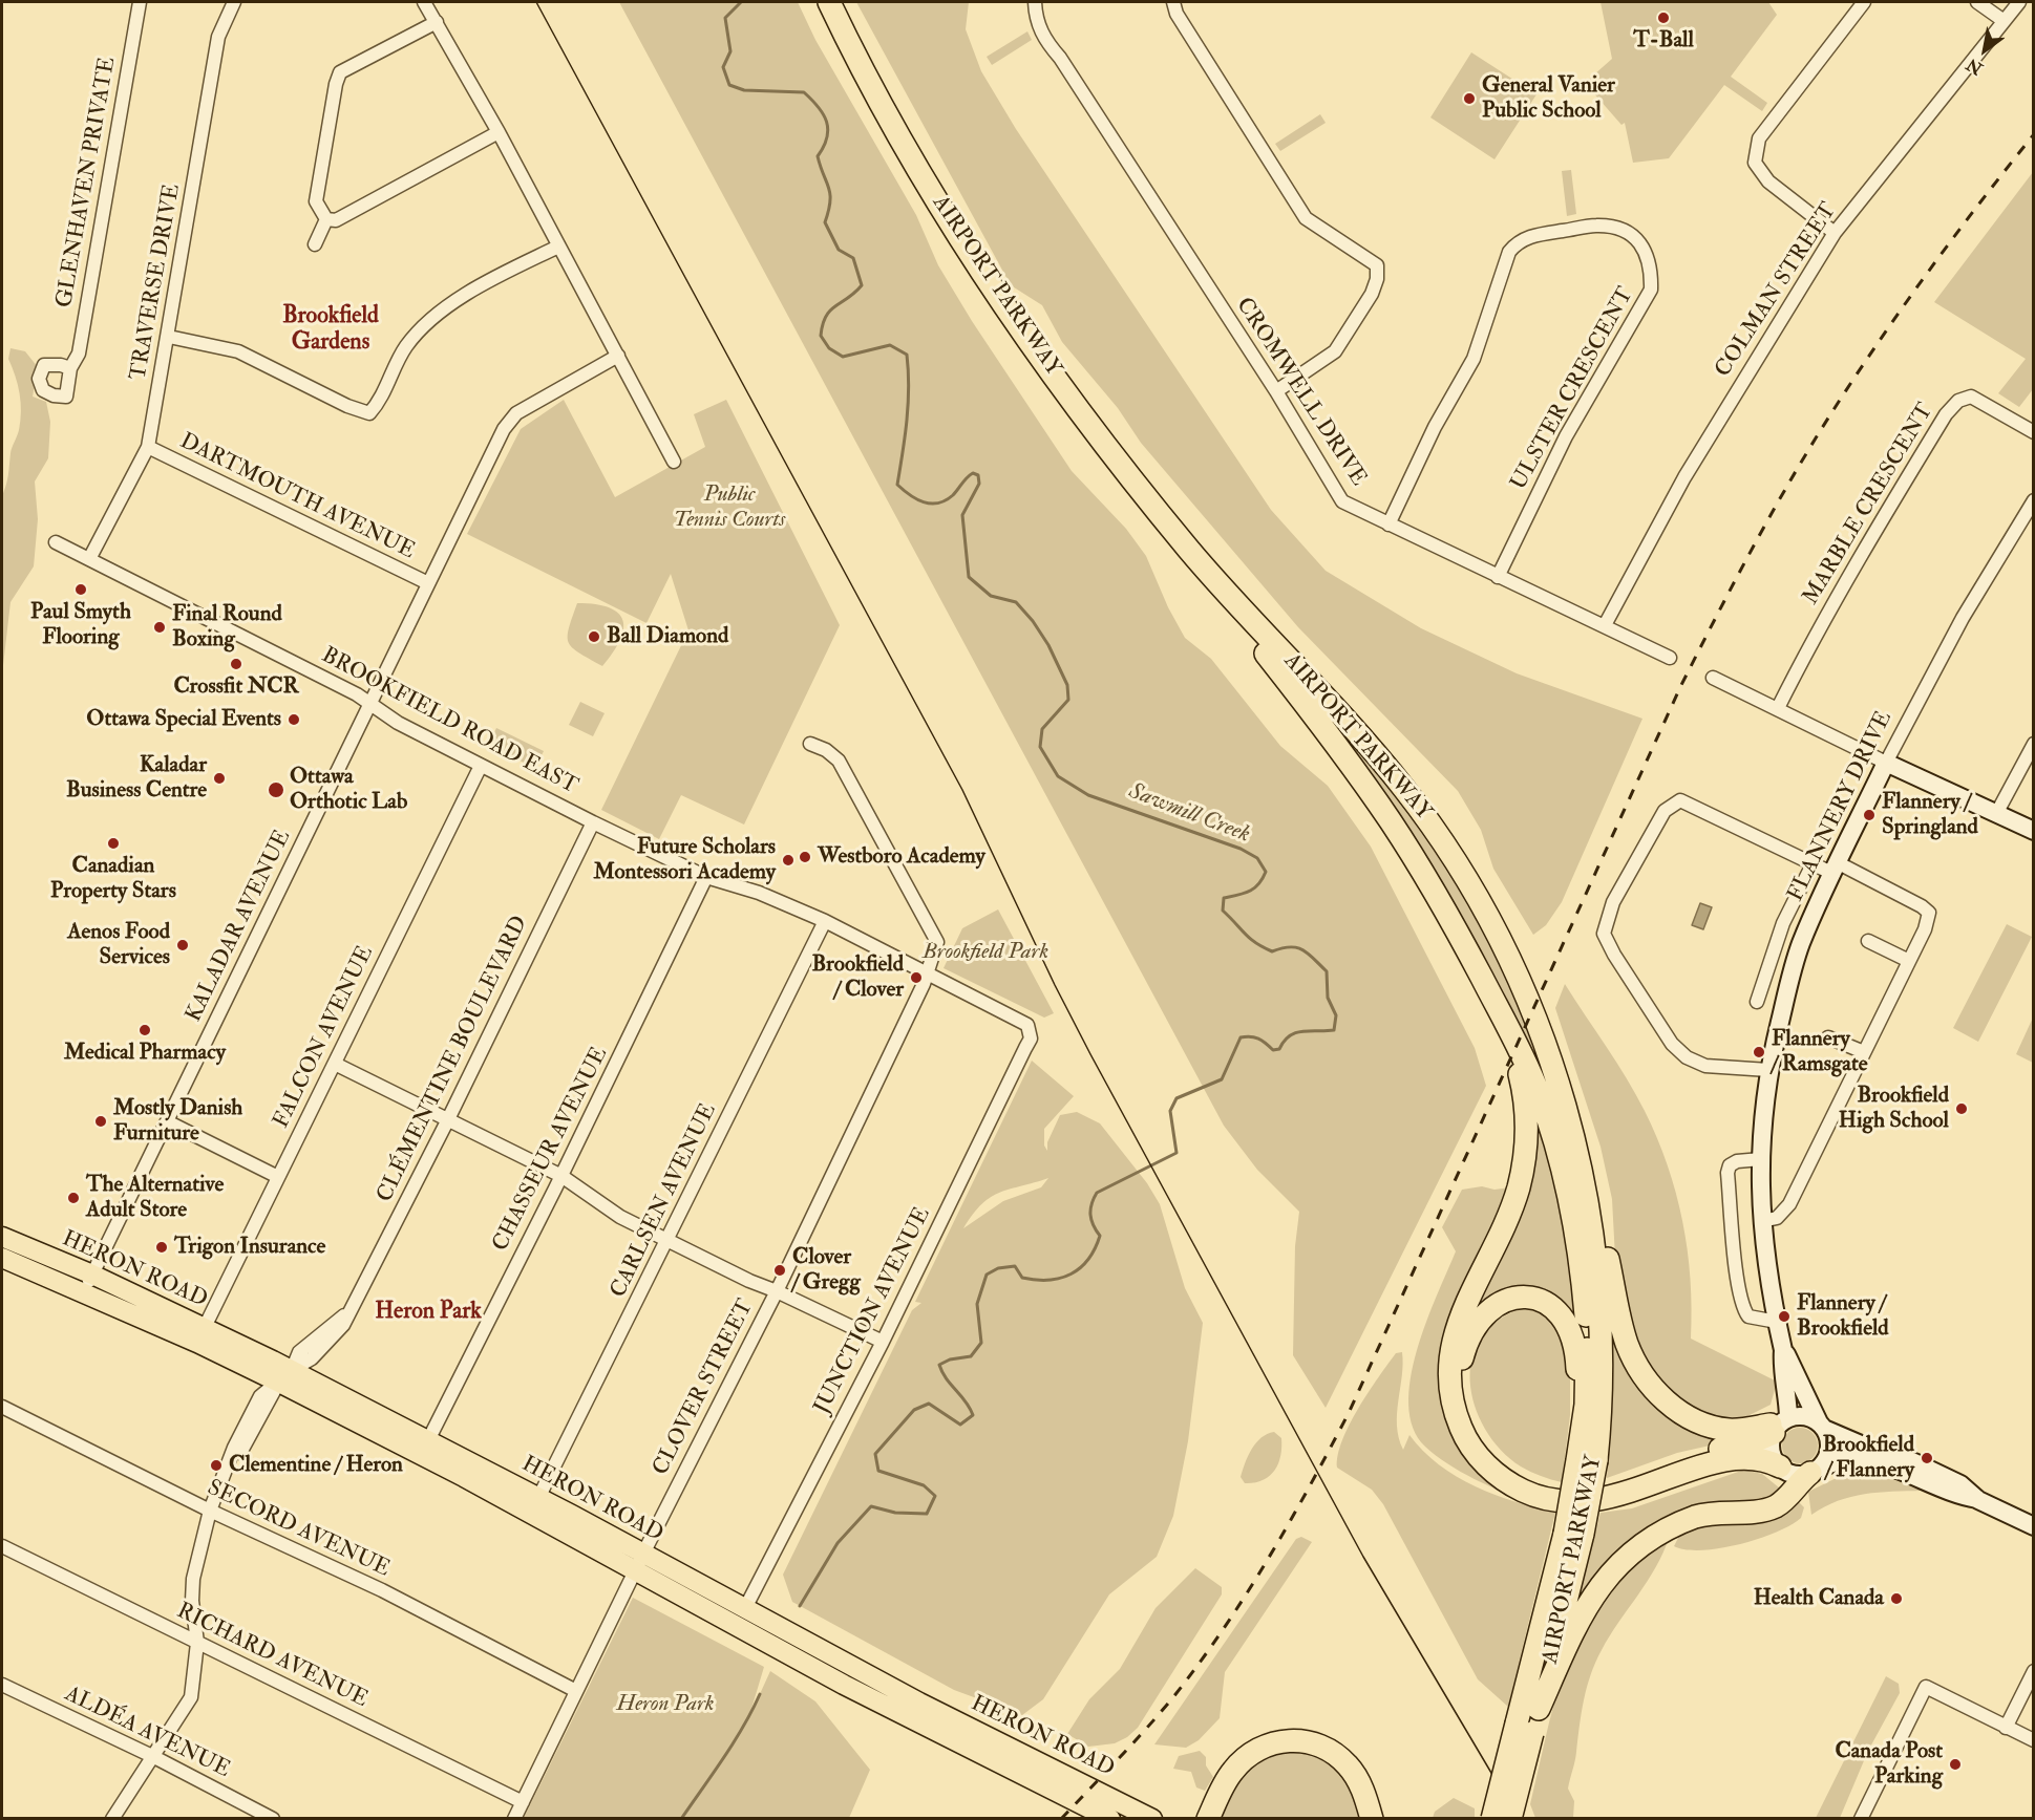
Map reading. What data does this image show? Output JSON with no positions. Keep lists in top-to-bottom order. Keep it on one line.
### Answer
{"streets":{"highway":["AIRPORT PARKWAY"],"main road":["HERON ROAD"],"street":["GLENHAVEN PRIVATE","TRAVERSE DRIVE","COLMAN STREET","ULSTER CRESCENT","CROMWELL DRIVE","DARTMOUTH AVENUE","MARBLE CRESCENT","BROOKFIELD ROAD EAST","FLANNERY DRIVE","KALADAR AVENUE","FALCON AVENUE","CLÉMENTINE BOULEVARD","CHASSEUR AVENUE","CARLSEN AVENUE","JUNCTION AVENUE","CLOVER STREET","SECORD AVENUE","RICHARD AVENUE","ALDÉA AVENUE"]},"crossings":[["TRAVERSE DRIVE","DARTMOUTH AVENUE"],["TRAVERSE DRIVE","BROOKFIELD ROAD EAST"],["COLMAN STREET","CROMWELL DRIVE"],["ULSTER CRESCENT","CROMWELL DRIVE"],["DARTMOUTH AVENUE","KALADAR AVENUE"],["BROOKFIELD ROAD EAST","KALADAR AVENUE"],["BROOKFIELD ROAD EAST","FALCON AVENUE"],["BROOKFIELD ROAD EAST","CLÉMENTINE BOULEVARD"],["BROOKFIELD ROAD EAST","CHASSEUR AVENUE"],["BROOKFIELD ROAD EAST","CARLSEN AVENUE"],["BROOKFIELD ROAD EAST","JUNCTION AVENUE"],["BROOKFIELD ROAD EAST","CLOVER STREET"],["KALADAR AVENUE","HERON ROAD"],["FALCON AVENUE","HERON ROAD"],["CLÉMENTINE BOULEVARD","HERON ROAD"],["CLÉMENTINE BOULEVARD","SECORD AVENUE"],["CLÉMENTINE BOULEVARD","RICHARD AVENUE"],["CLÉMENTINE BOULEVARD","ALDÉA AVENUE"],["CHASSEUR AVENUE","HERON ROAD"],["CARLSEN AVENUE","HERON ROAD"],["HERON ROAD","JUNCTION AVENUE"],["HERON ROAD","CLOVER STREET"],["CLOVER STREET","SECORD AVENUE"],["CLOVER STREET","RICHARD AVENUE"]],"districts":["Brookfield Gardens","Heron Park"],"water":["Sawmill Creek"],"parks":["Public Tennis Courts","Brookfield Park","Heron Park"],"places":["T-Ball","General Vanier Public School","Paul Smyth Flooring","Final Round Boxing","Ball Diamond","Crossfit NCR","Ottawa Special Events","Kaladar Business Centre","Ottawa Orthotic Lab","Flannery / Springland","Canadian Property Stars","Westboro Academy","Future Scholars Montessori Academy","Aenos Food Services","Brookfield / Clover","Medical Pharmacy","Flannery / Ramsgate","Brookfield High School","Mostly Danish Furniture","The Alternative Adult Store","Trigon Insurance","Clover / Gregg","Flannery / Brookfield","Brookfield / Flannery","Clementine / Heron","Health Canada","Canada Post Parking"],"north":"bottom left"}
